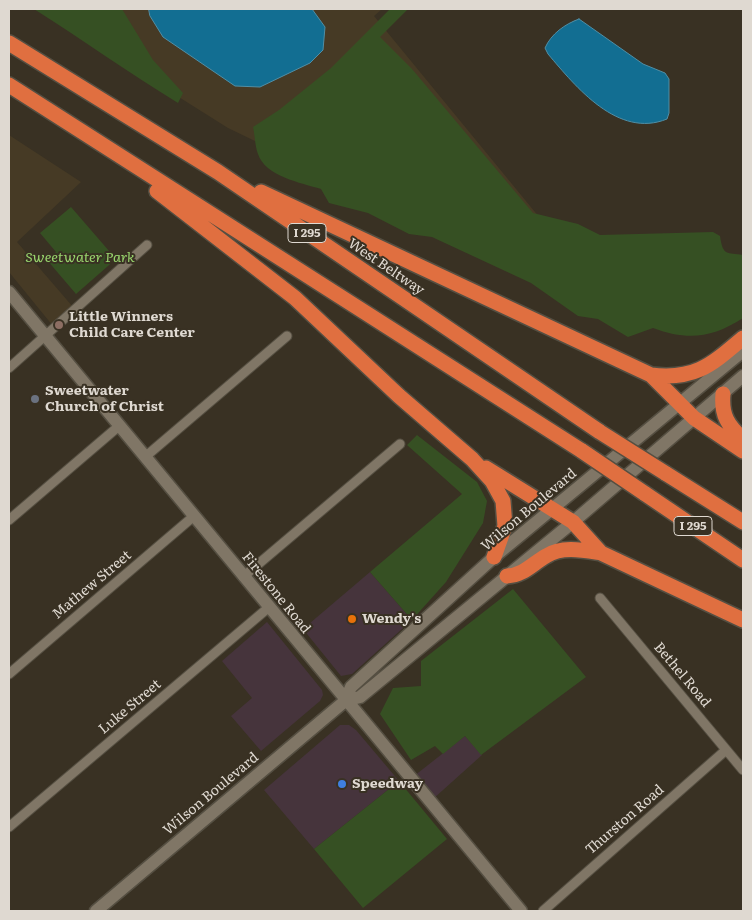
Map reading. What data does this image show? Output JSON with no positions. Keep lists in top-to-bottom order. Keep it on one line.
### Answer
{"streets":{"highway":["I 295","West Beltway"],"main road":["Wilson Boulevard","Firestone Road"],"street":["Mathew Street","Bethel Road","Luke Street","Thurston Road"]},"crossings":[["Wilson Boulevard","Firestone Road"],["Mathew Street","Firestone Road"],["Firestone Road","Luke Street"],["Bethel Road","Thurston Road"]],"parks":["Sweetwater Park"],"places":["Little Winners Child Care Center","Sweetwater Church of Christ","Wendy's","Speedway"]}
